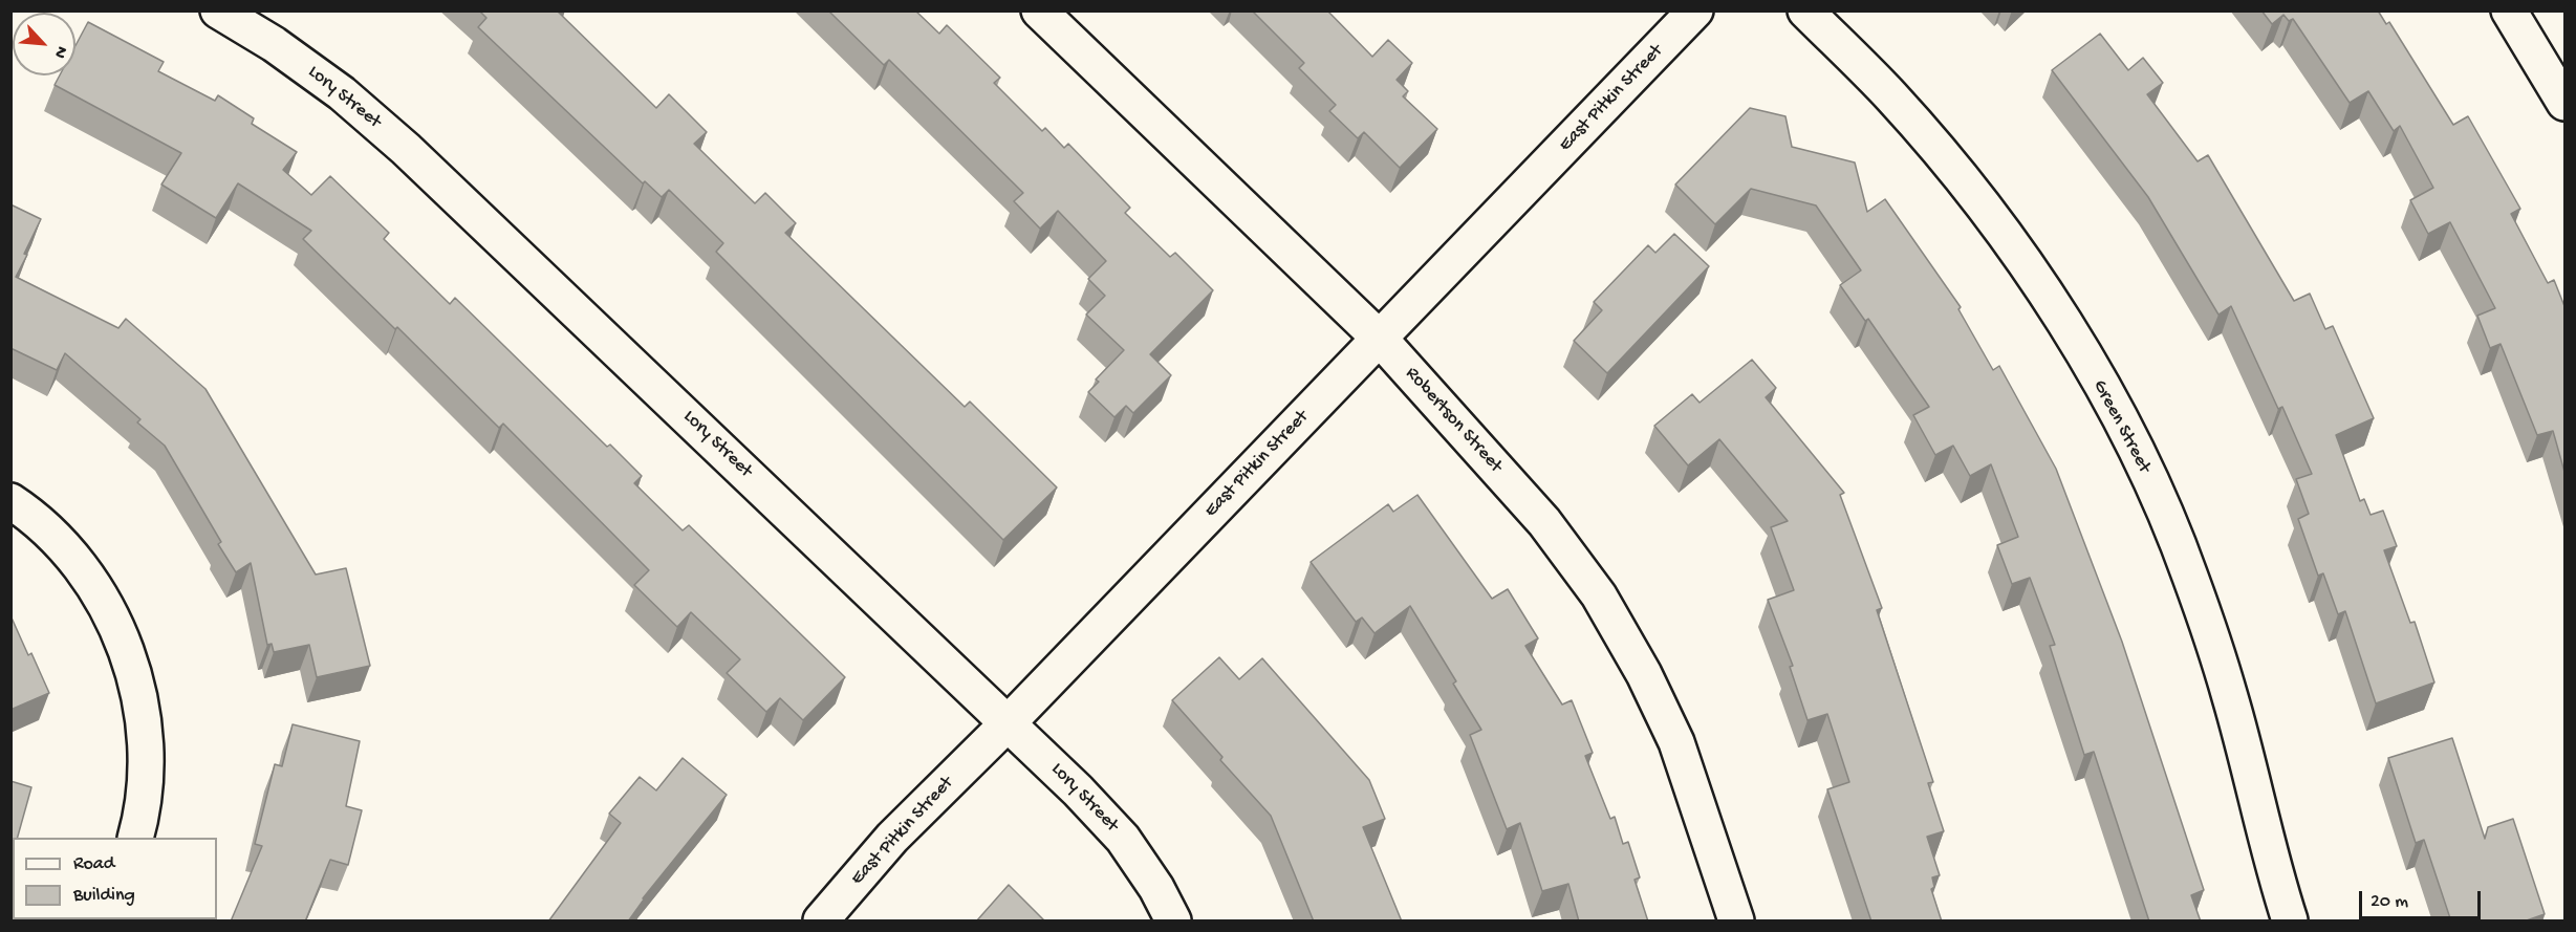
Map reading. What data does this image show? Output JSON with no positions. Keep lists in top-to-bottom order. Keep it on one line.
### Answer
{"streets":{"street":["Lory Street","East Pitkin Street","Robertson Street","Green Street"]},"crossings":[["Lory Street","East Pitkin Street"],["East Pitkin Street","Robertson Street"]],"legend":["Road","Building"],"scale_bar":"20 m","north":"bottom right"}
